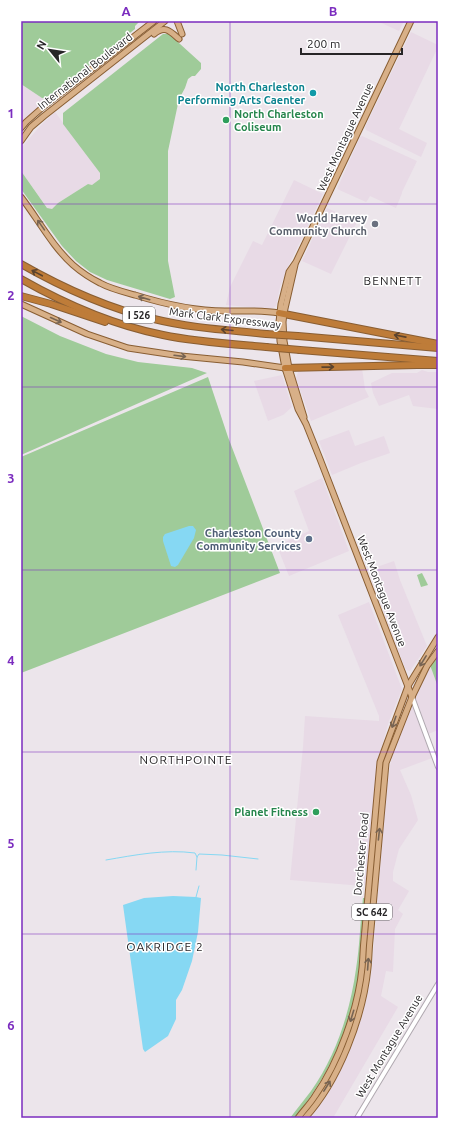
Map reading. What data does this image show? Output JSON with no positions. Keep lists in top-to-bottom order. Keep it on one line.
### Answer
{"streets":{"highway":["I 526","Mark Clark Expressway"],"main road":["International Boulevard","West Montague Avenue","Dorchester Road","SC 642"]},"crossings":[["West Montague Avenue","Dorchester Road"]],"districts":["BENNETT","NORTHPOINTE","OAKRIDGE 2"],"places":["North Charleston Performing Arts Caenter","North Charleston Coliseum","World Harvey Community Church","Charleston County Community Services","Planet Fitness"],"scale_bar":"200 m","north":"top left","grid":{"columns":["A","B"],"rows":["1","2","3","4","5","6"]}}
